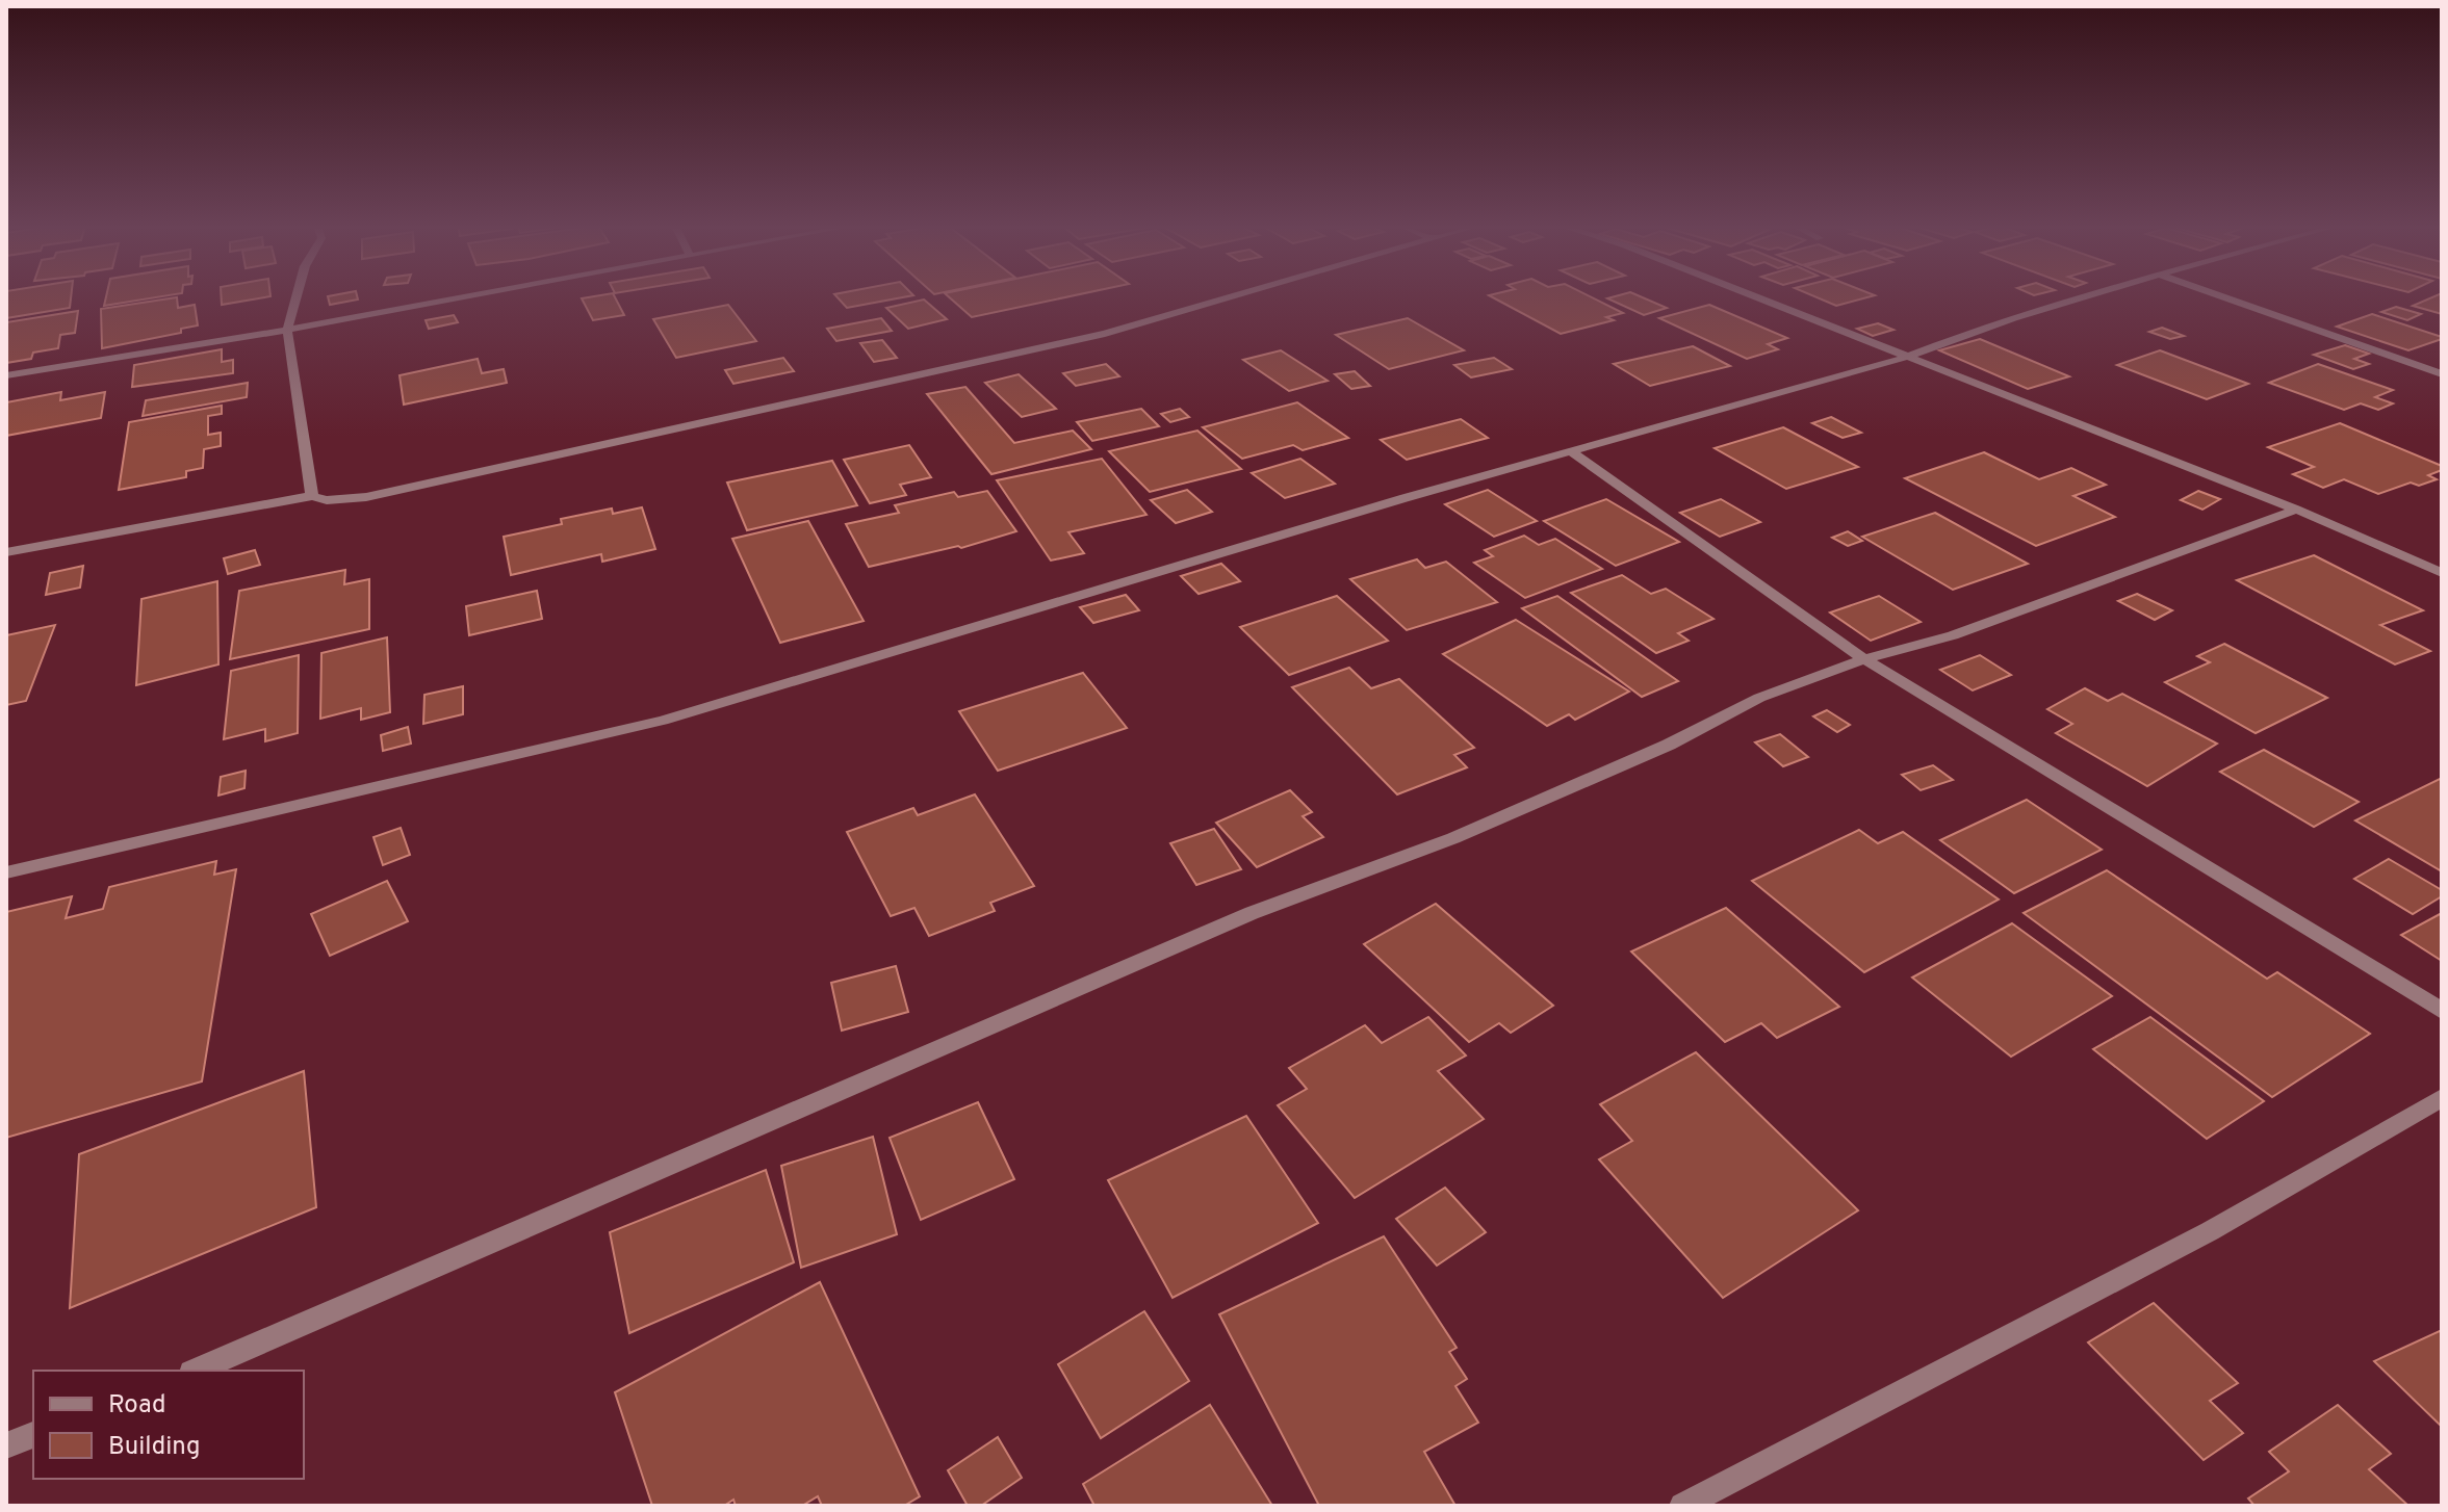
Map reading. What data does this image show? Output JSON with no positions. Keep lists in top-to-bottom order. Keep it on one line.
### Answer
{"legend":["Road","Building"]}
